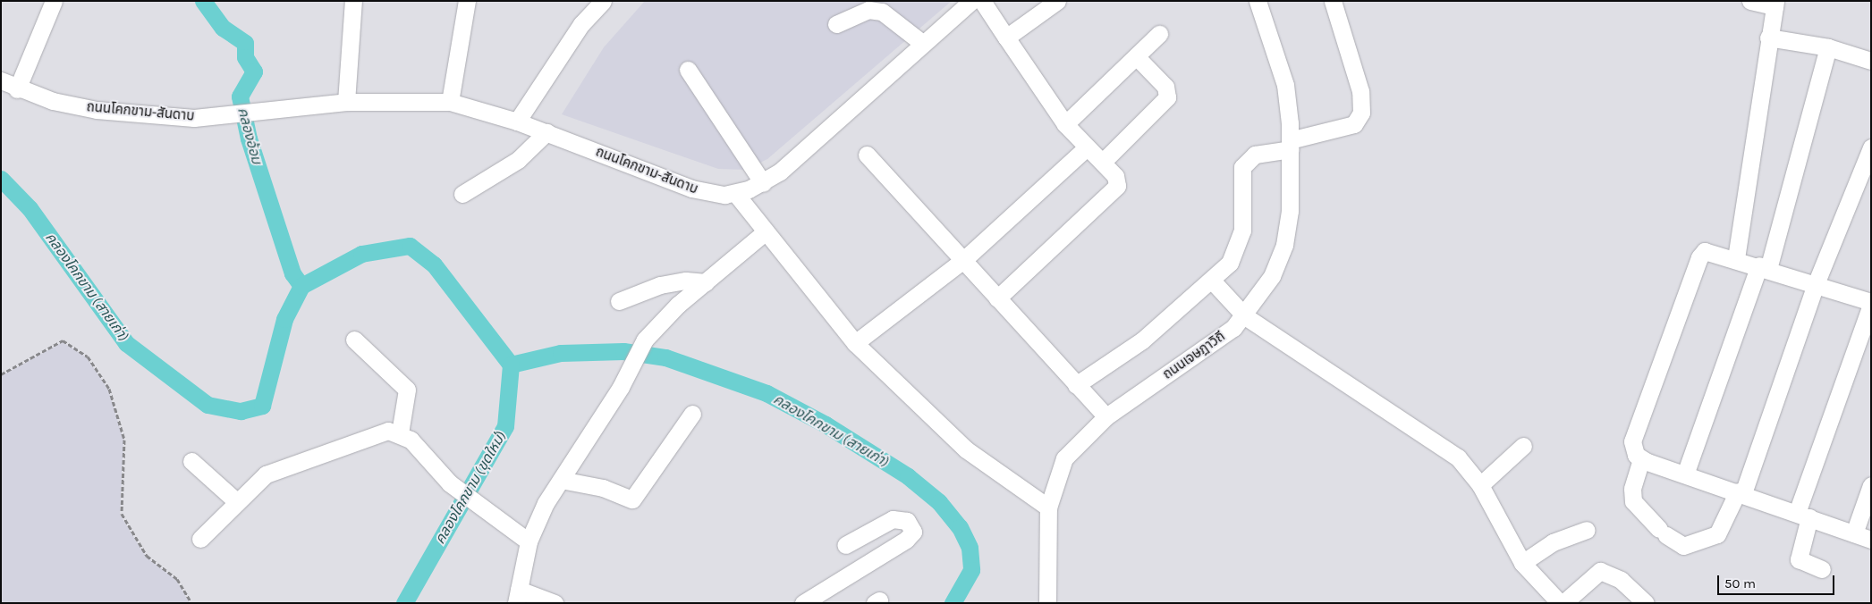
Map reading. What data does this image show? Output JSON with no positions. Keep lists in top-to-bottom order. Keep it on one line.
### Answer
{"streets":{"street":["ถนนโคกขาม-สันดาบ","ถนนเจษฎาวิถี"]},"water":["คลองอ้อม","คลองโคกขาม (สายเก่า)","คลองโคกขาม (ขุดใหม่)"],"scale_bar":"50 m"}
